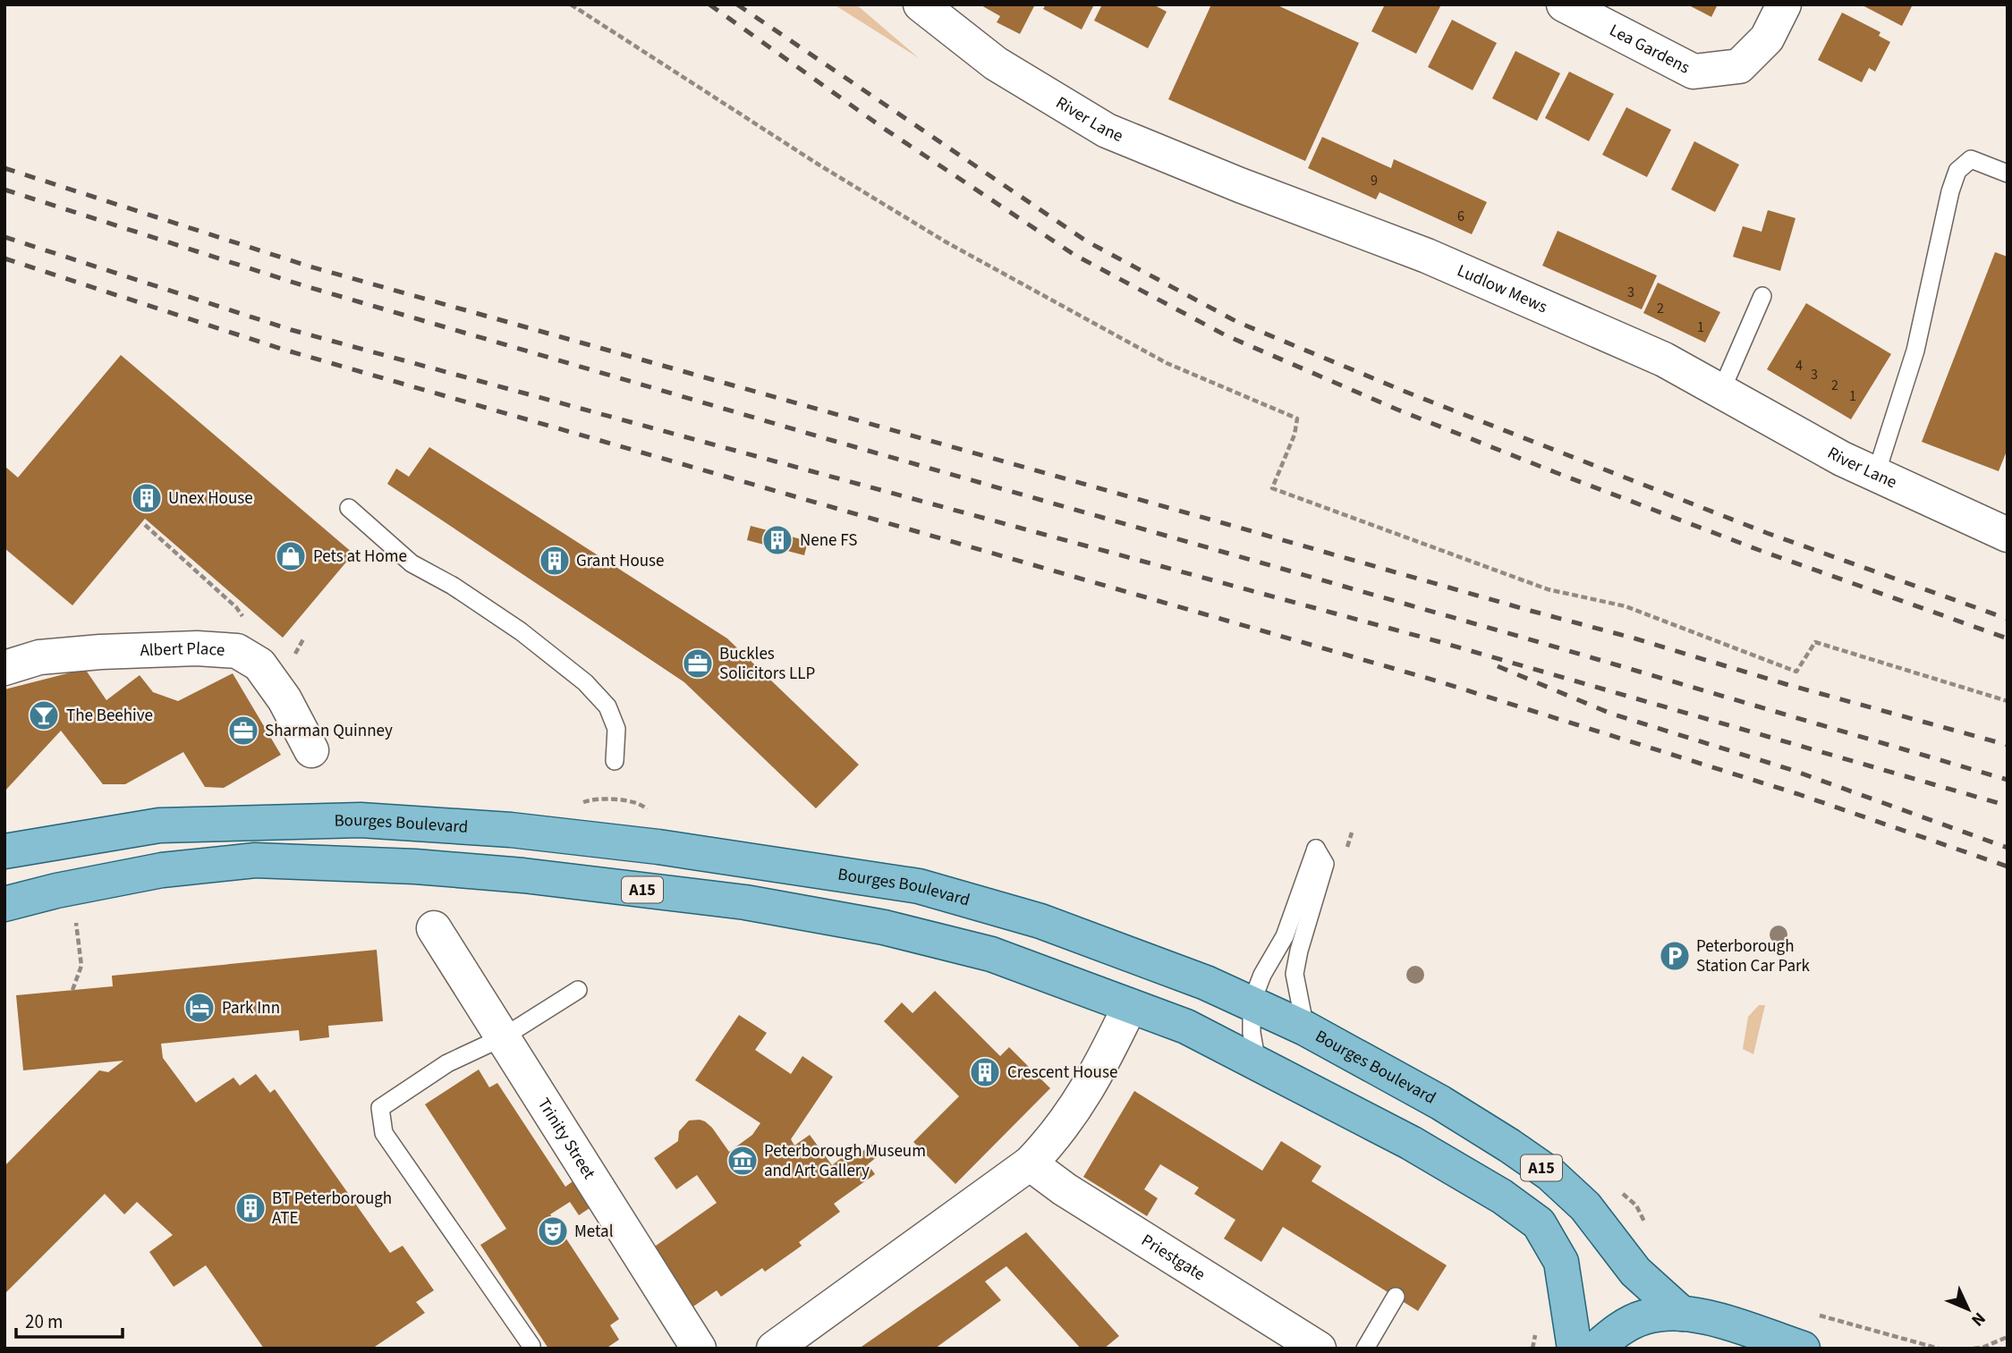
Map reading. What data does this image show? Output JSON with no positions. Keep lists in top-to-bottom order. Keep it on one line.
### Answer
{"streets":{"main road":["Bourges Boulevard","A15"],"street":["Lea Gardens","River Lane","Ludlow Mews","Albert Place","Trinity Street","Priestgate"]},"crossings":[["River Lane","Ludlow Mews"]],"places":{"building":["Unex House","Nene FS","Grant House","Crescent House","BT Peterborough ATE"],"shop":["Pets at Home"],"office":["Buckles Solicitors LLP","Sharman Quinney"],"bar":["The Beehive"],"parking":["Peterborough Station Car Park"],"hotel":["Park Inn"],"museum":["Peterborough Museum and Art Gallery"],"theatre":["Metal"]},"house_numbers":["9","6","3","2","1","4","3","2","1"],"scale_bar":"20 m","north":"bottom right"}
